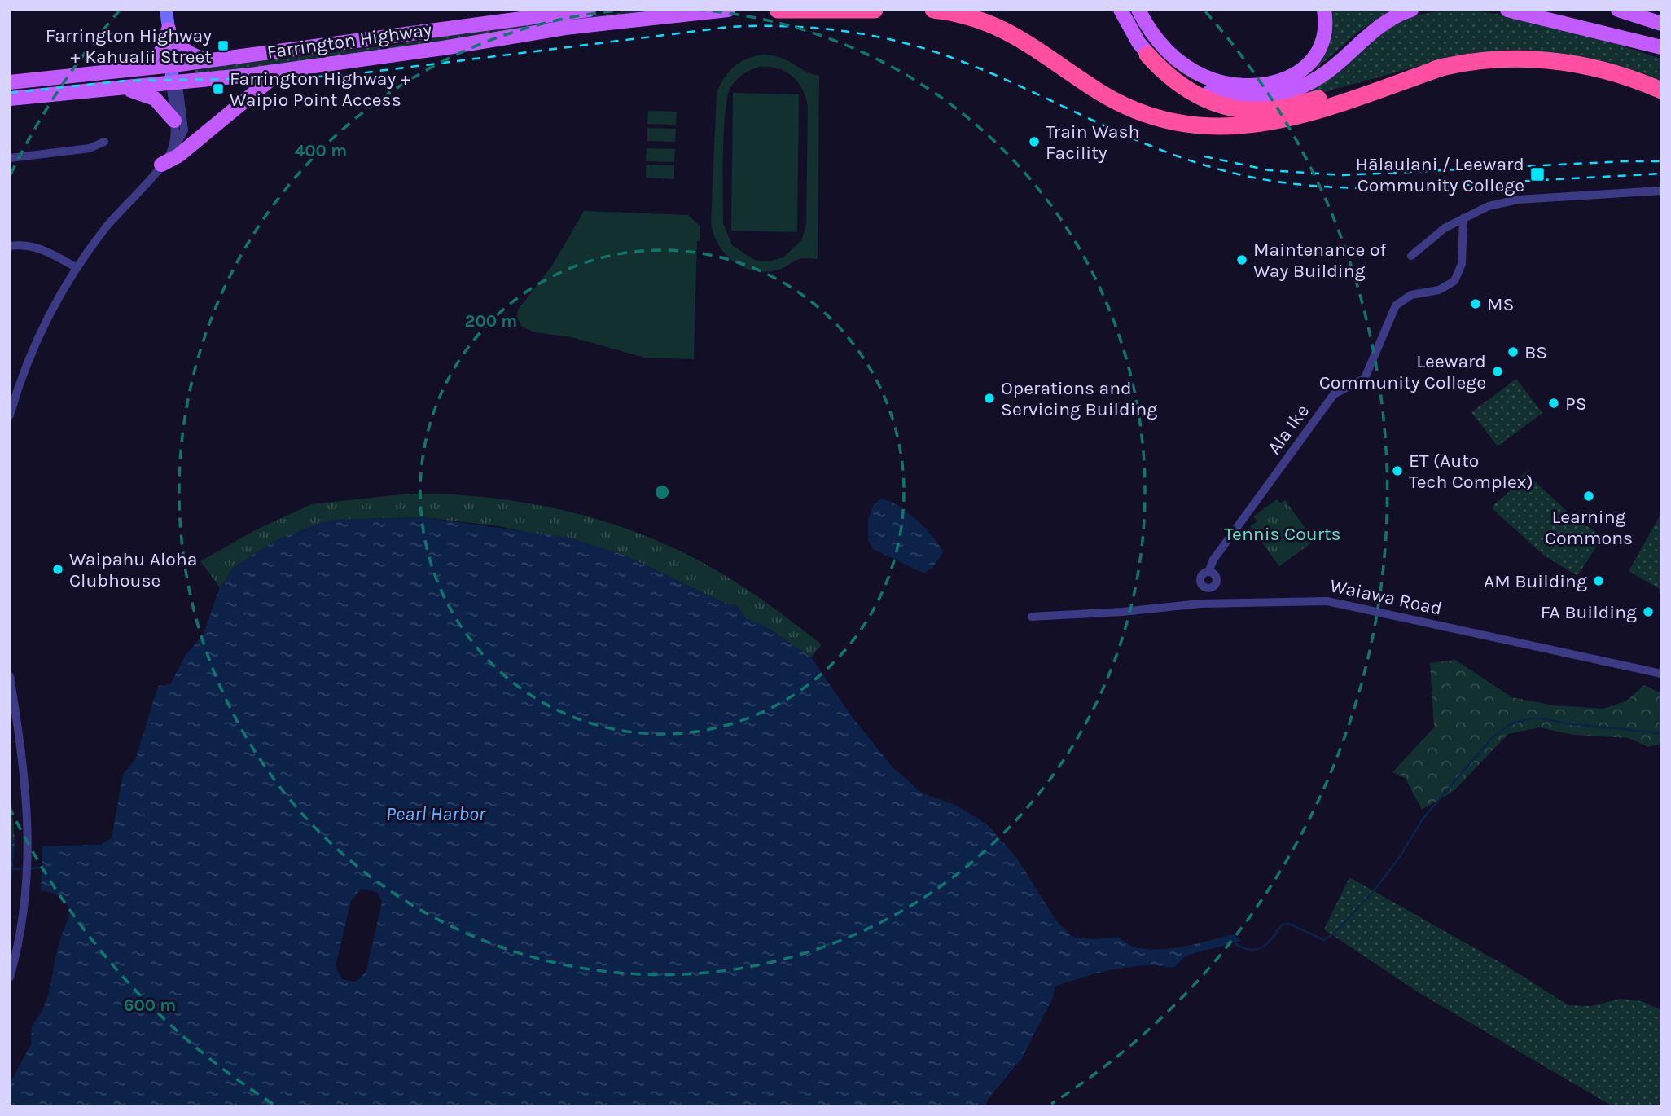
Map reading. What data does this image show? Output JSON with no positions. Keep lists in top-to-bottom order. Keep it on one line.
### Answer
{"streets":{"main road":["Farrington Highway"],"street":["Ala Ike","Waiawa Road"]},"water":["Pearl Harbor"],"parks":["Tennis Courts"],"places":{"transit":["Farrington Highway + Kahualii Street","Farrington Highway + Waipio Point Access","Hālaulani / Leeward Community College"],"other":["Train Wash Facility","Maintenance of Way Building","MS","BS","Leeward Community College","Operations and Servicing Building","PS","ET (Auto Tech Complex)","Learning Commons","Waipahu Aloha Clubhouse","AM Building","FA Building"]},"rings":["400 m","200 m","600 m"]}
